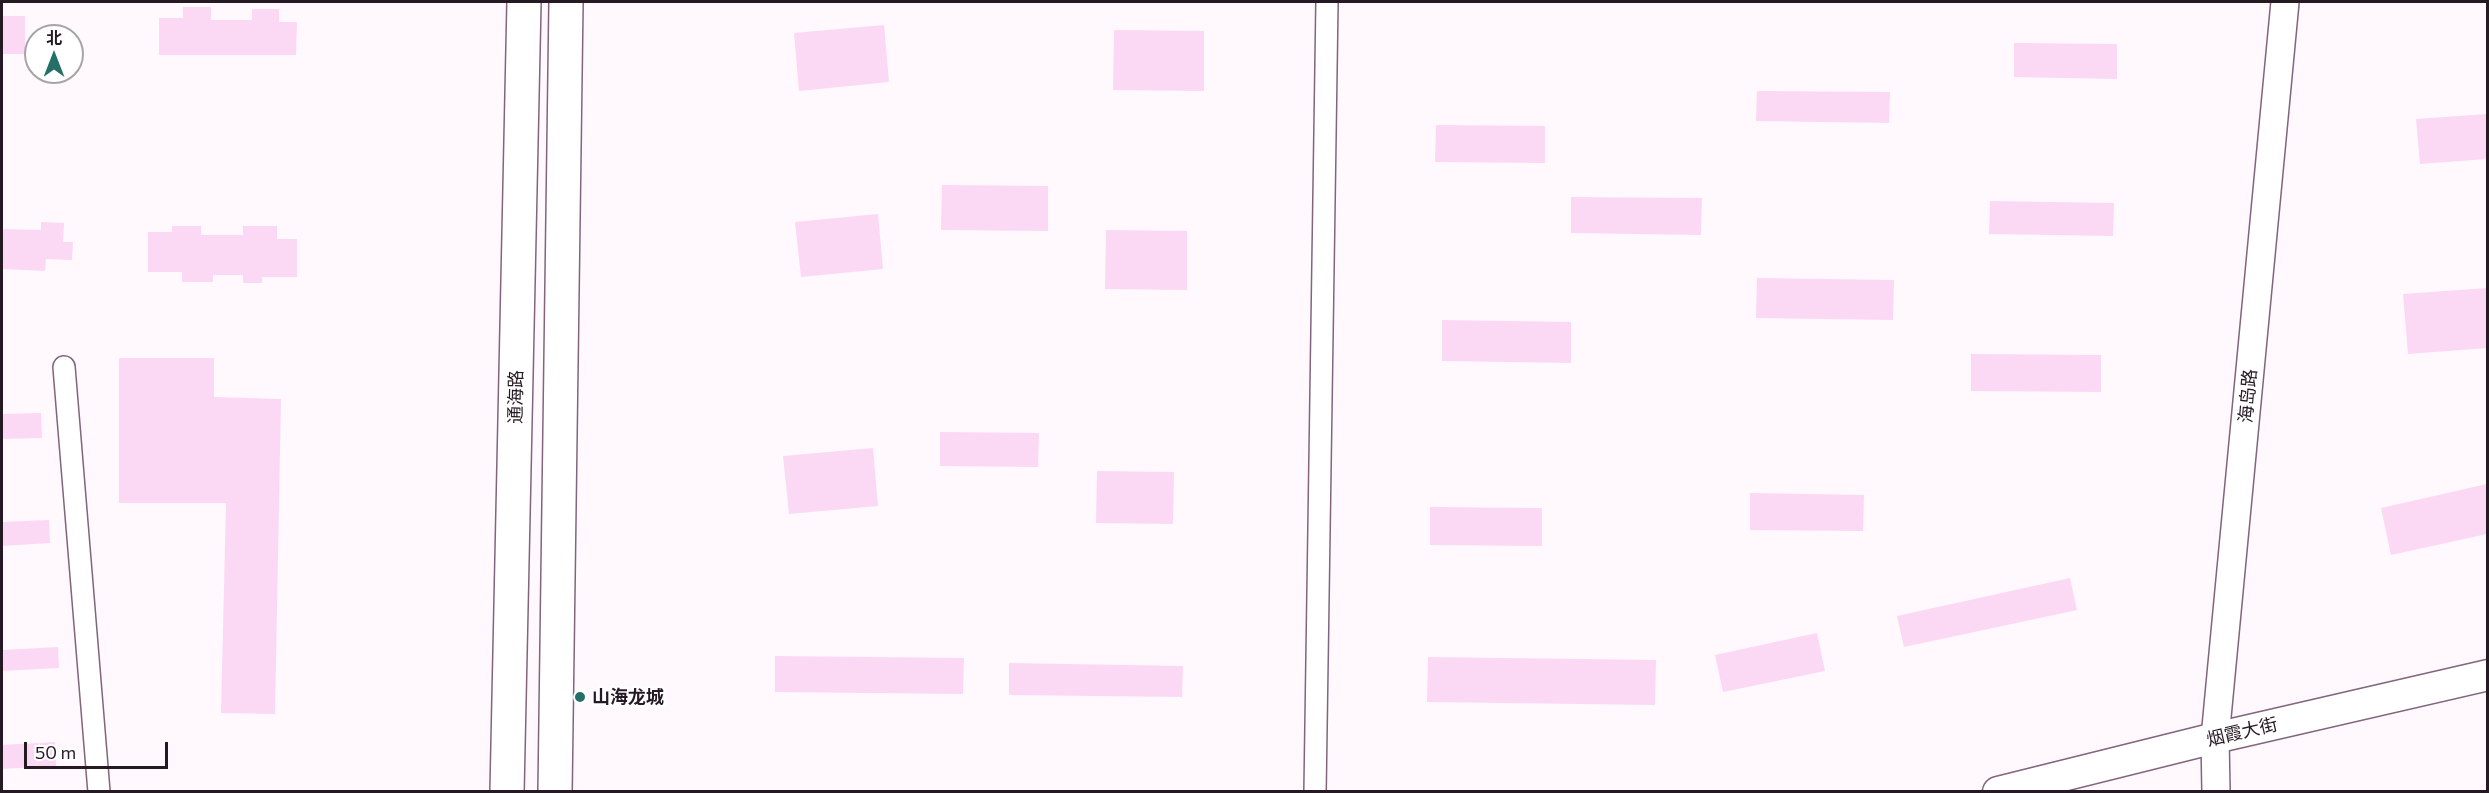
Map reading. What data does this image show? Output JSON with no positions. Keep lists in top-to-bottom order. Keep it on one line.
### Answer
{"streets":{"main road":["通海路","烟霞大街"],"street":["海岛路"]},"crossings":[["海岛路","烟霞大街"]],"places":["山海龙城"],"scale_bar":"50 m","north":"top"}
